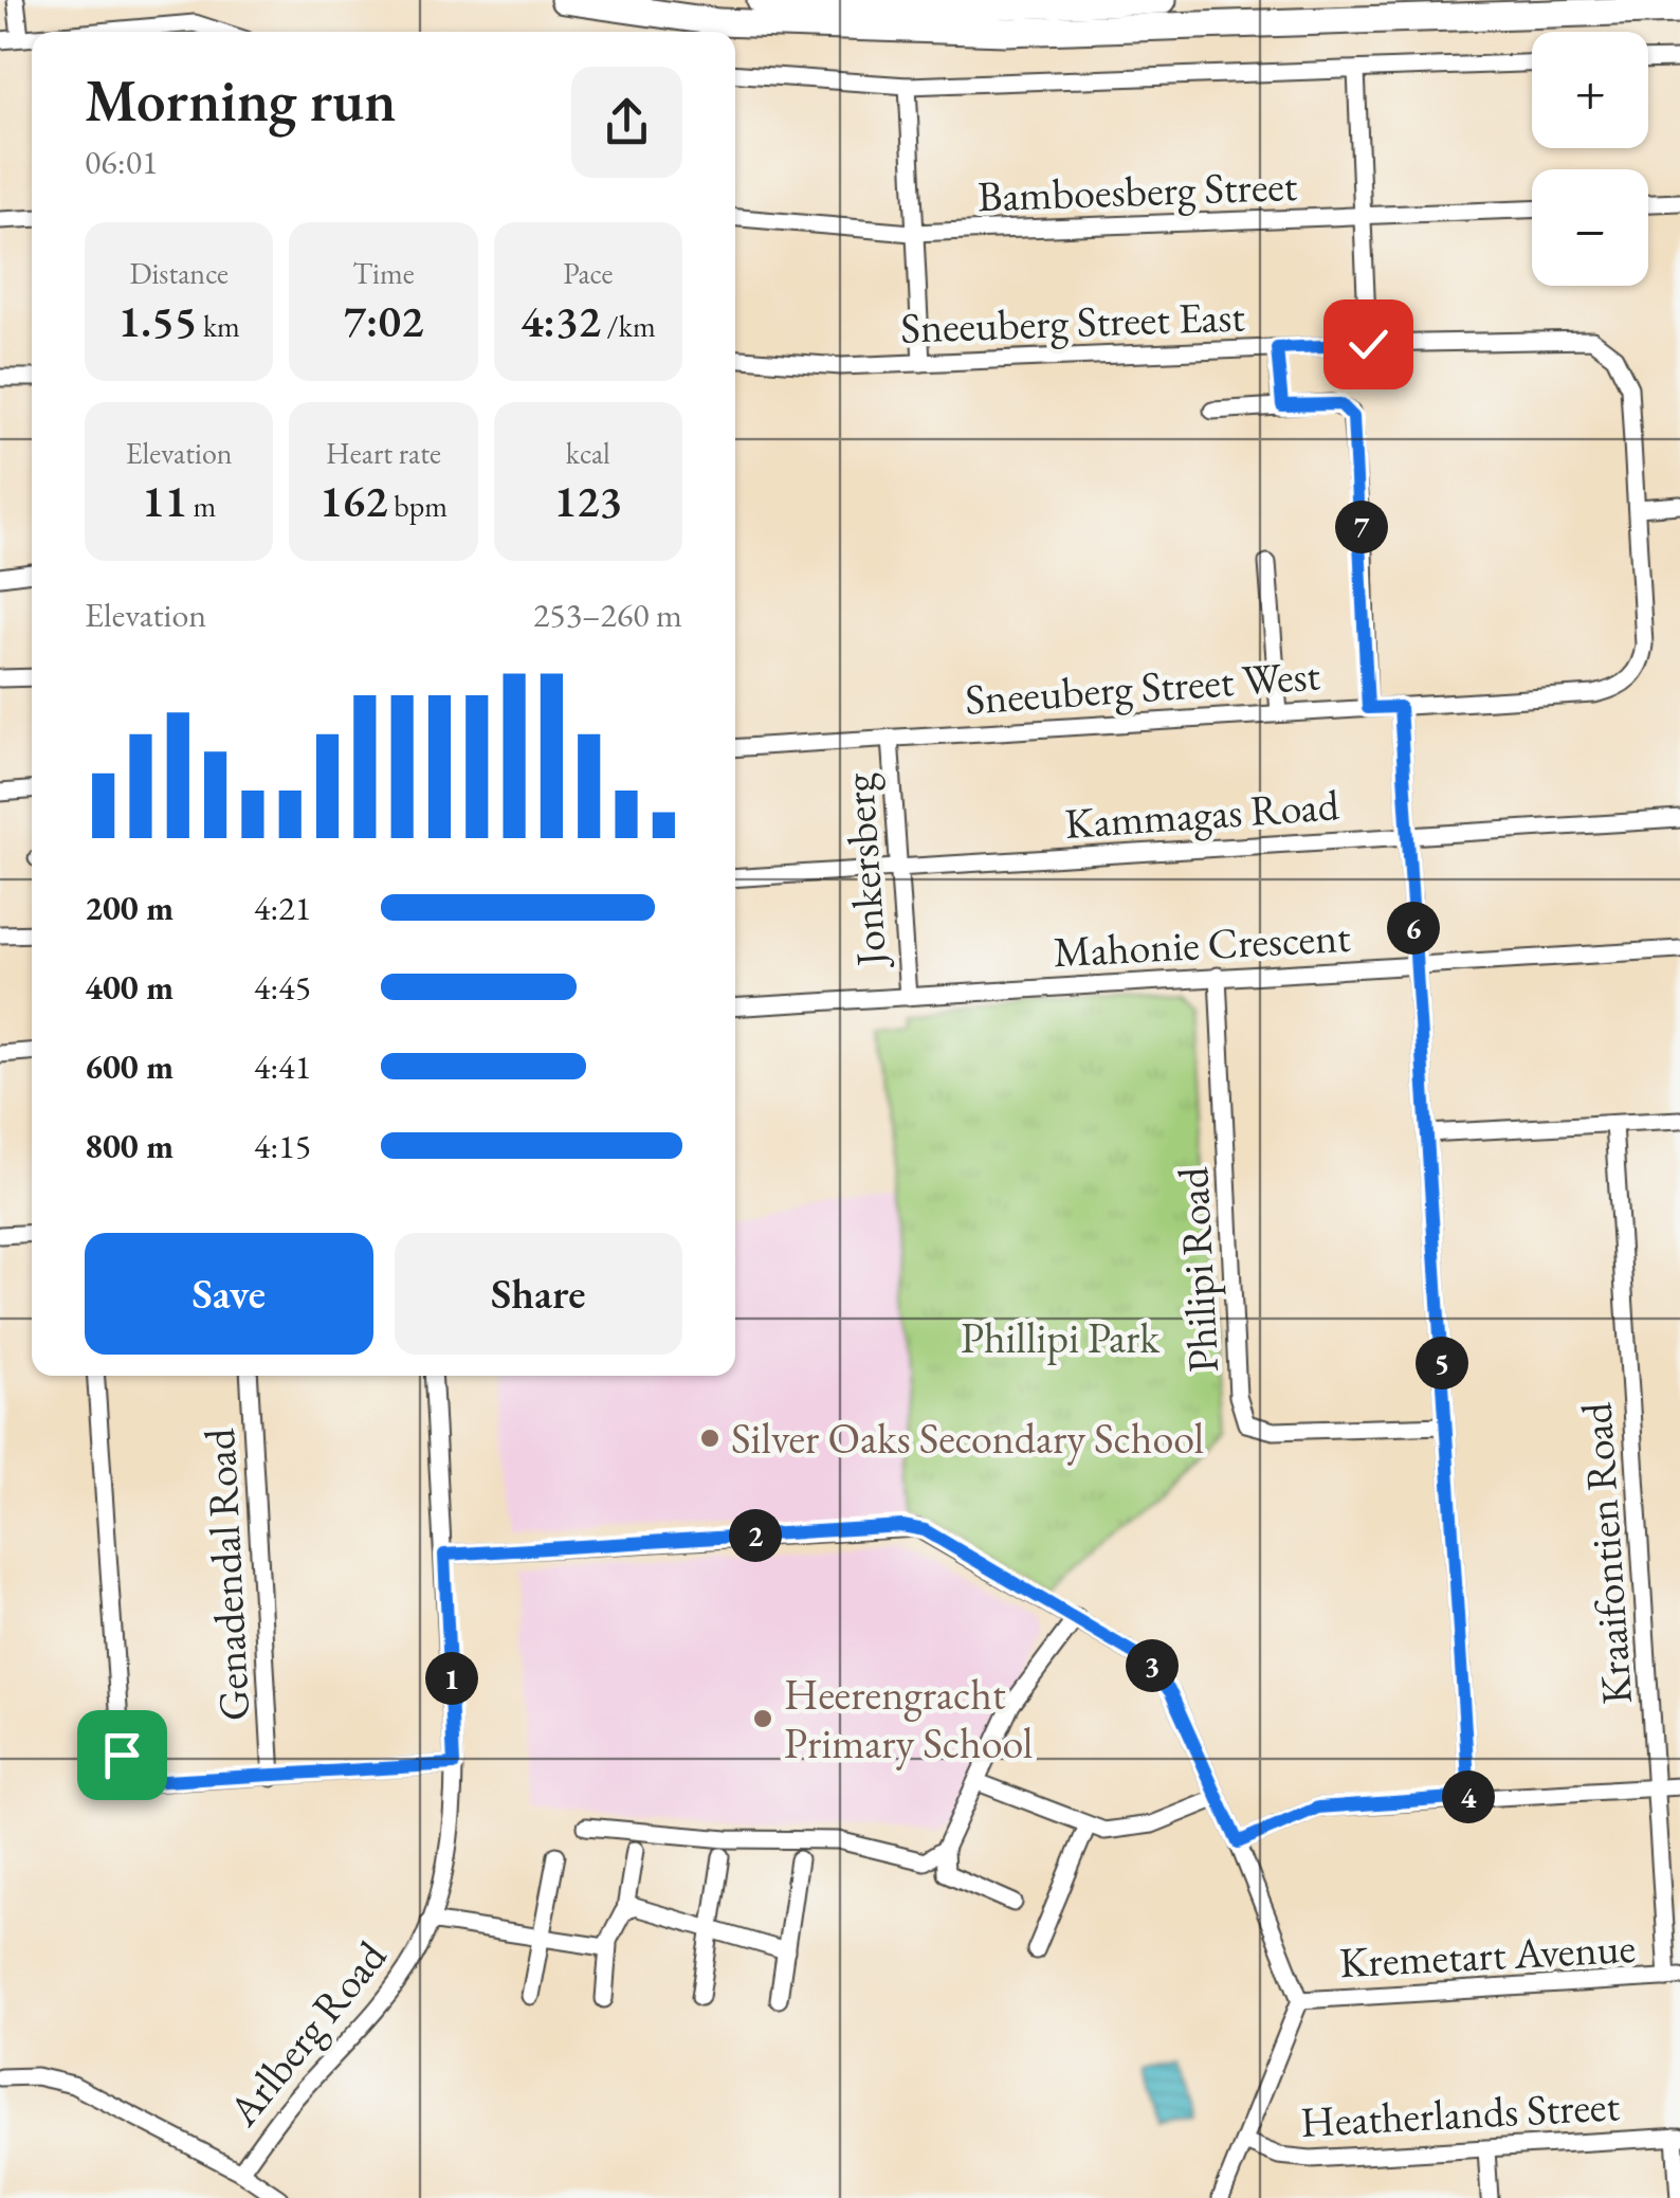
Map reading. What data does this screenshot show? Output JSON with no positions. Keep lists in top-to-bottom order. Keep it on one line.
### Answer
{"streets":{"street":["Bamboesberg Street","Sneeuberg Street East","Sneeuberg Street West","Kammagas Road","Jonkersberg","Mahonie Crescent","Philipi Road","Kraaifontien Road","Genadendal Road","Kremetart Avenue","Arlberg Road","Heatherlands Street"]},"crossings":[["Sneeuberg Street East","Sneeuberg Street West"],["Sneeuberg Street West","Jonkersberg"],["Kammagas Road","Jonkersberg"],["Jonkersberg","Mahonie Crescent"],["Mahonie Crescent","Philipi Road"],["Kraaifontien Road","Kremetart Avenue"]],"parks":["Phillipi Park"],"places":["Silver Oaks Secondary School","Heerengracht Primary School"],"page":{"map_buttons":["+","−"],"heading":["Morning run","06:01"],"stats":[["Distance","1.55 km"],["Time","7:02"],["Pace","4:32 /km"],["Elevation","11 m"],["Heart rate","162 bpm"],["kcal","123"]],"pins":["7","6","5","2","3","1","4"],"chart":["Elevation","253–260 m"],"list":[{"name":"200 m","note":"4:21"},{"name":"400 m","note":"4:45"},{"name":"600 m","note":"4:41"},{"name":"800 m","note":"4:15"}],"buttons":["Save","Share"]}}
